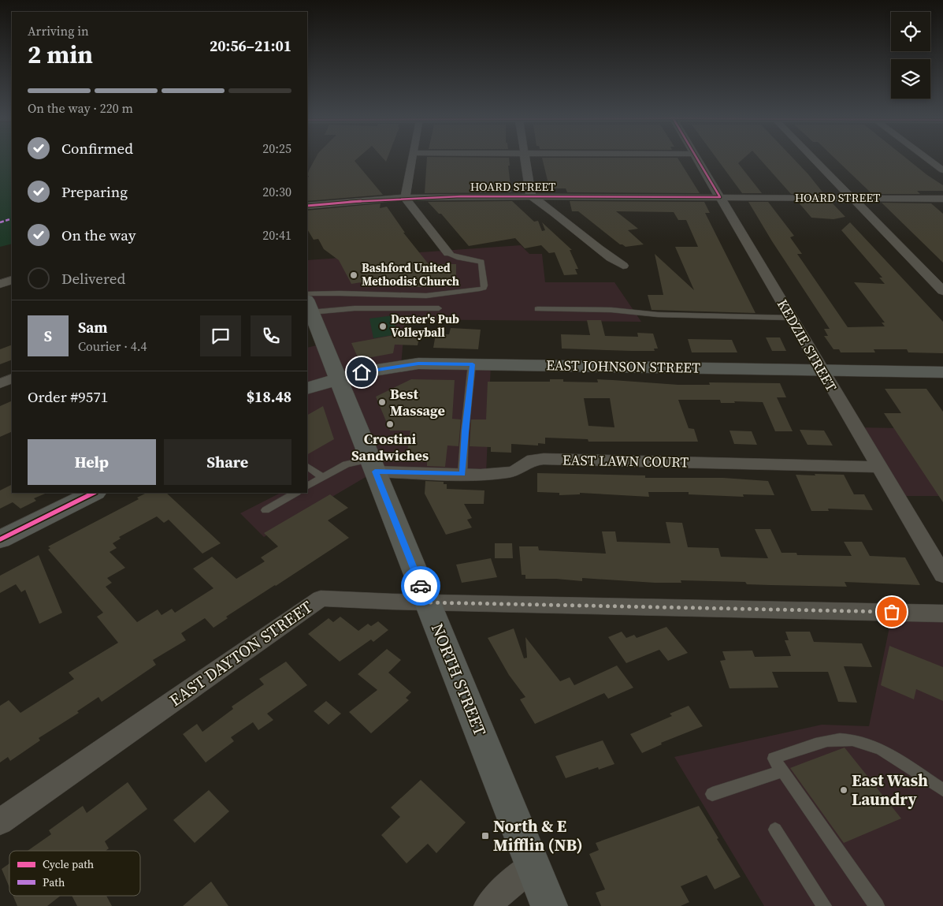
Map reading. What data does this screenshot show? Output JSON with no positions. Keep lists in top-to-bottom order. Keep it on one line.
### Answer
{"streets":{"street":["HOARD STREET","KEDZIE STREET","EAST JOHNSON STREET","EAST LAWN COURT","EAST DAYTON STREET","NORTH STREET"]},"crossings":[["HOARD STREET","KEDZIE STREET"],["KEDZIE STREET","EAST JOHNSON STREET"],["KEDZIE STREET","EAST LAWN COURT"],["EAST JOHNSON STREET","NORTH STREET"],["EAST LAWN COURT","NORTH STREET"],["EAST DAYTON STREET","NORTH STREET"]],"places":{"other":["Bashford United Methodist Church","Dexter's Pub Volleyball","Best Massage","Crostini Sandwiches","East Wash Laundry"],"transit":["North & E Mifflin (NB)"]},"legend":["Cycle path","Path"],"page":{"heading":["2 min","Arriving in","20:56–21:01"],"panel":["Sam","Courier · 4.4","Order #9571","$18.48"],"bar":"On the way · 220 m","list":[["Confirmed","20:25"],["Preparing","20:30"],["On the way","20:41"],"Delivered"],"round":"S","buttons":["Help","Share"]}}
